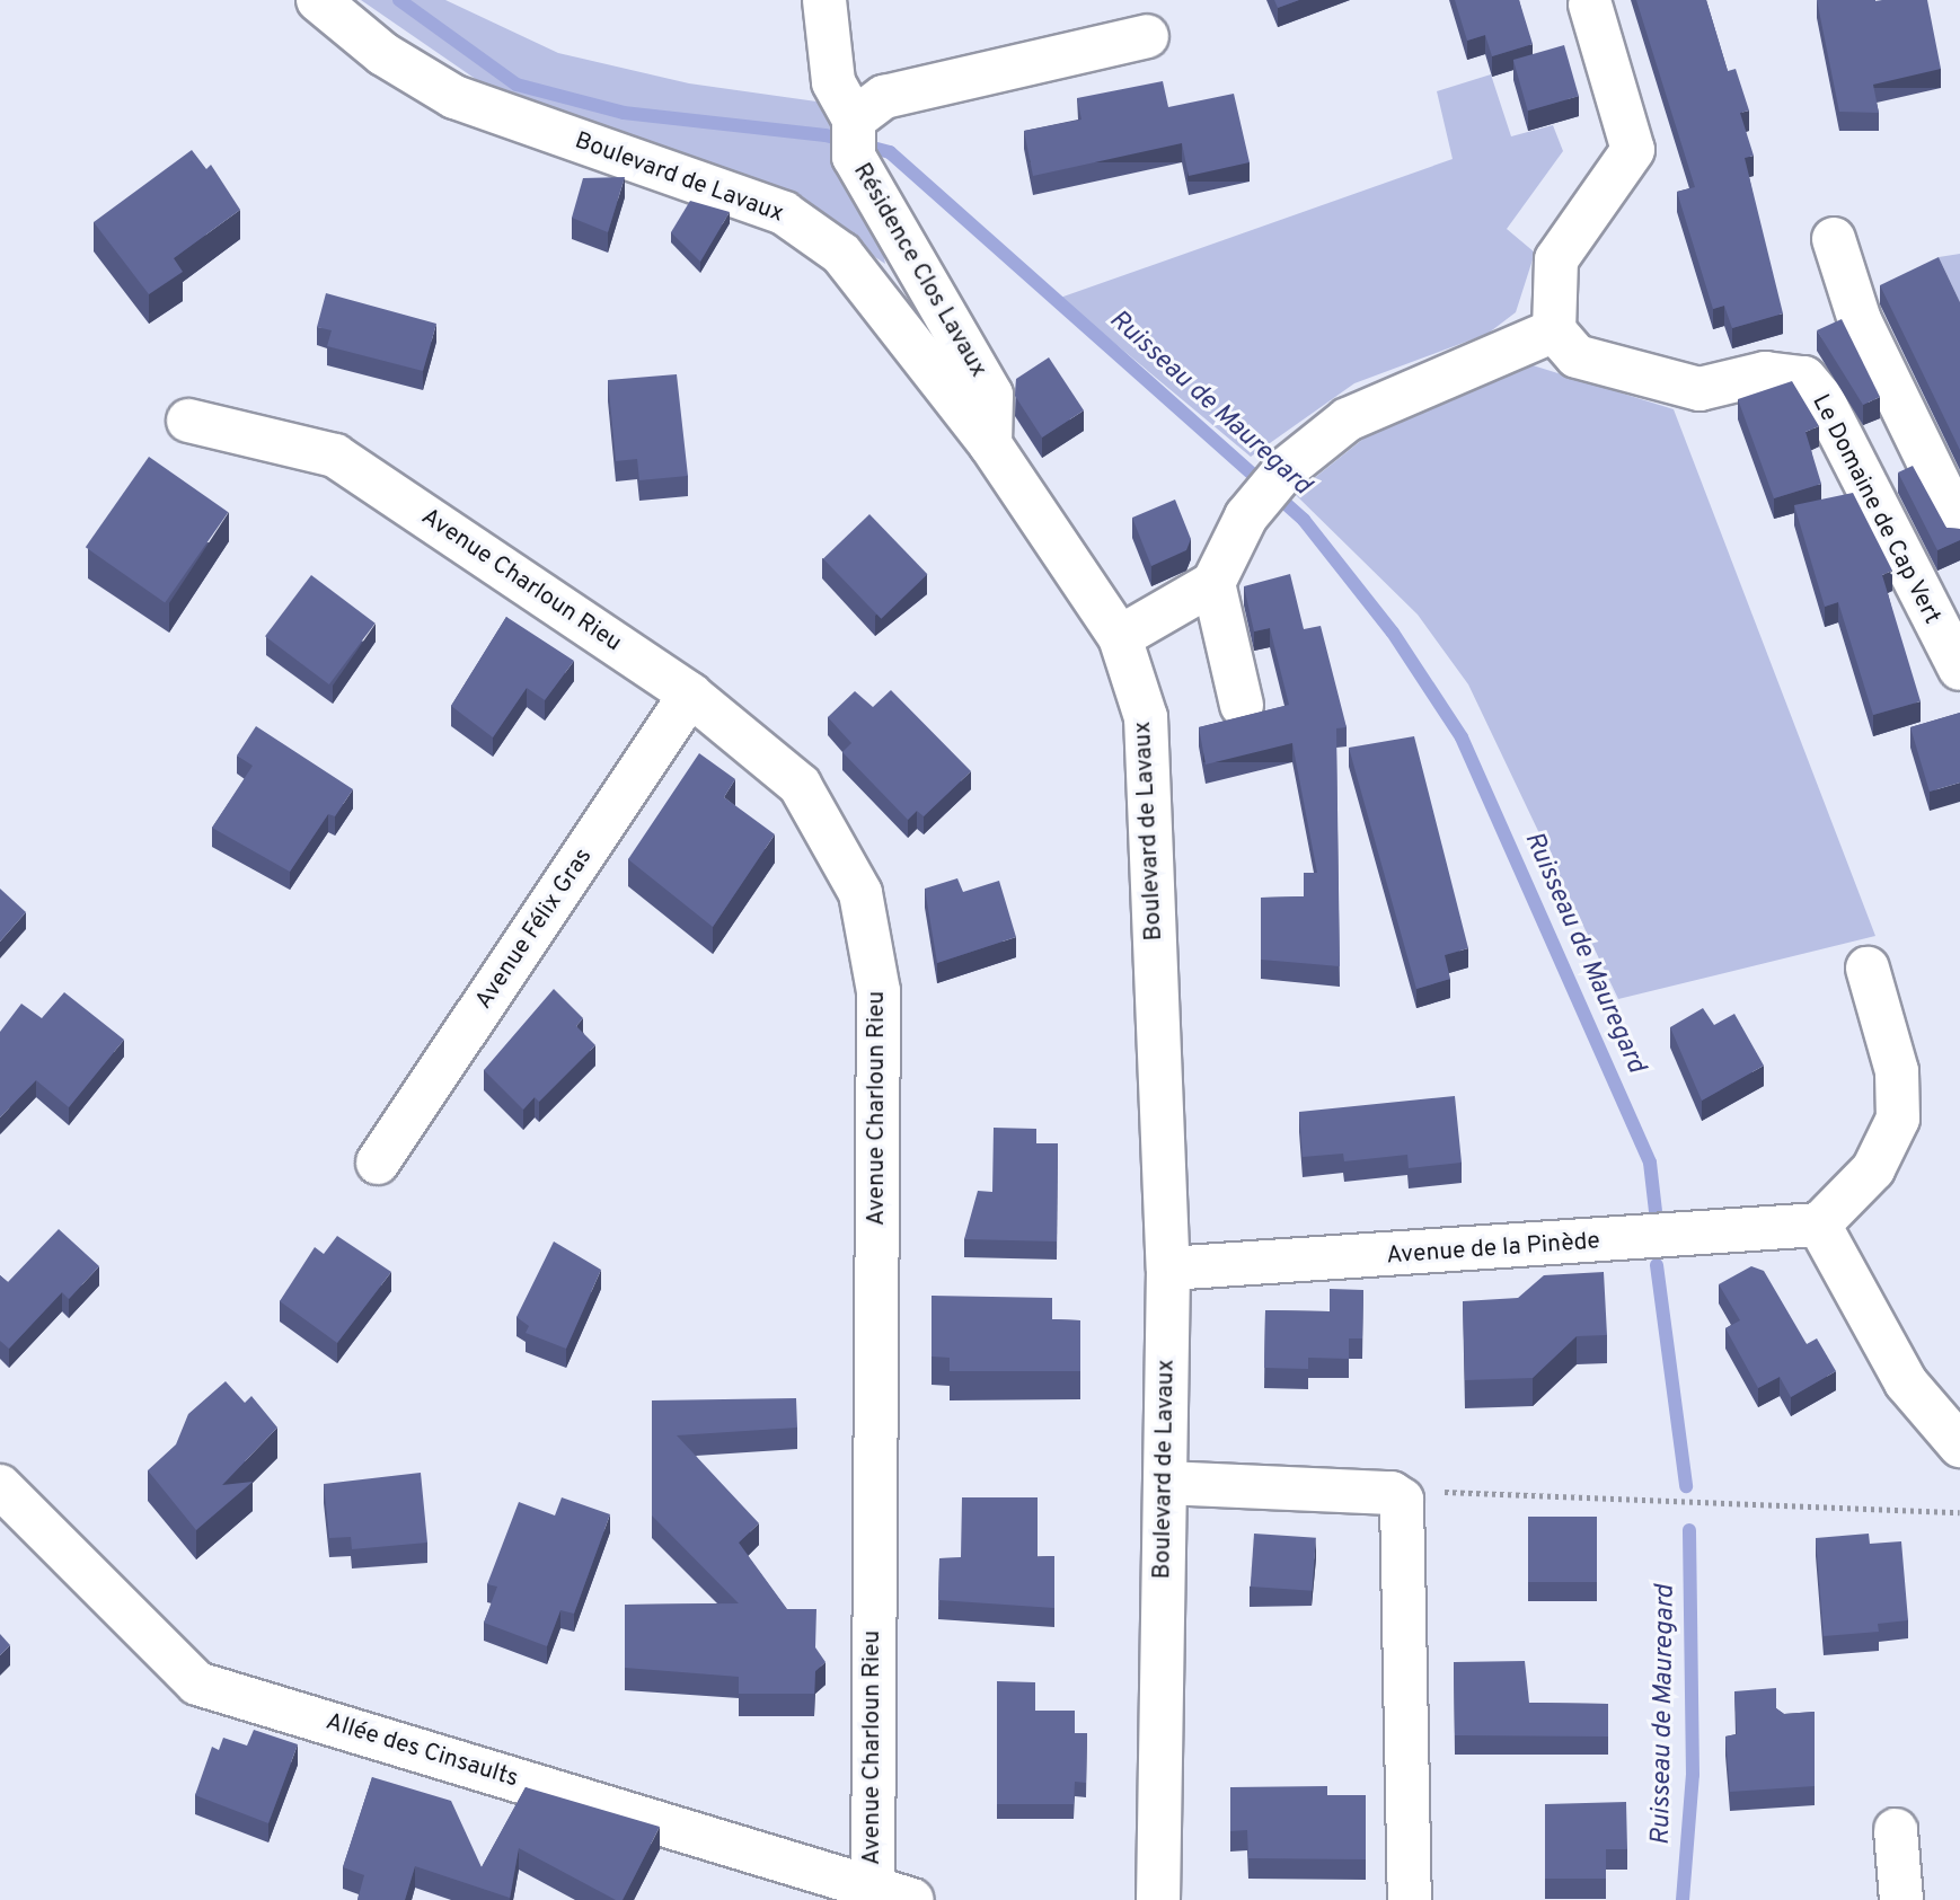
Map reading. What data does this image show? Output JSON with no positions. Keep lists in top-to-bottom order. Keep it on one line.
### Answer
{"streets":{"street":["Boulevard de Lavaux","Résidence Clos Lavaux","Le Domaine de Cap Vert","Avenue Charloun Rieu","Avenue Félix Gras","Avenue de la Pinède","Allée des Cinsaults"]},"crossings":[["Boulevard de Lavaux","Résidence Clos Lavaux"],["Boulevard de Lavaux","Avenue de la Pinède"],["Avenue Charloun Rieu","Avenue Félix Gras"],["Avenue Charloun Rieu","Allée des Cinsaults"]],"water":["Ruisseau de Mauregard"]}
